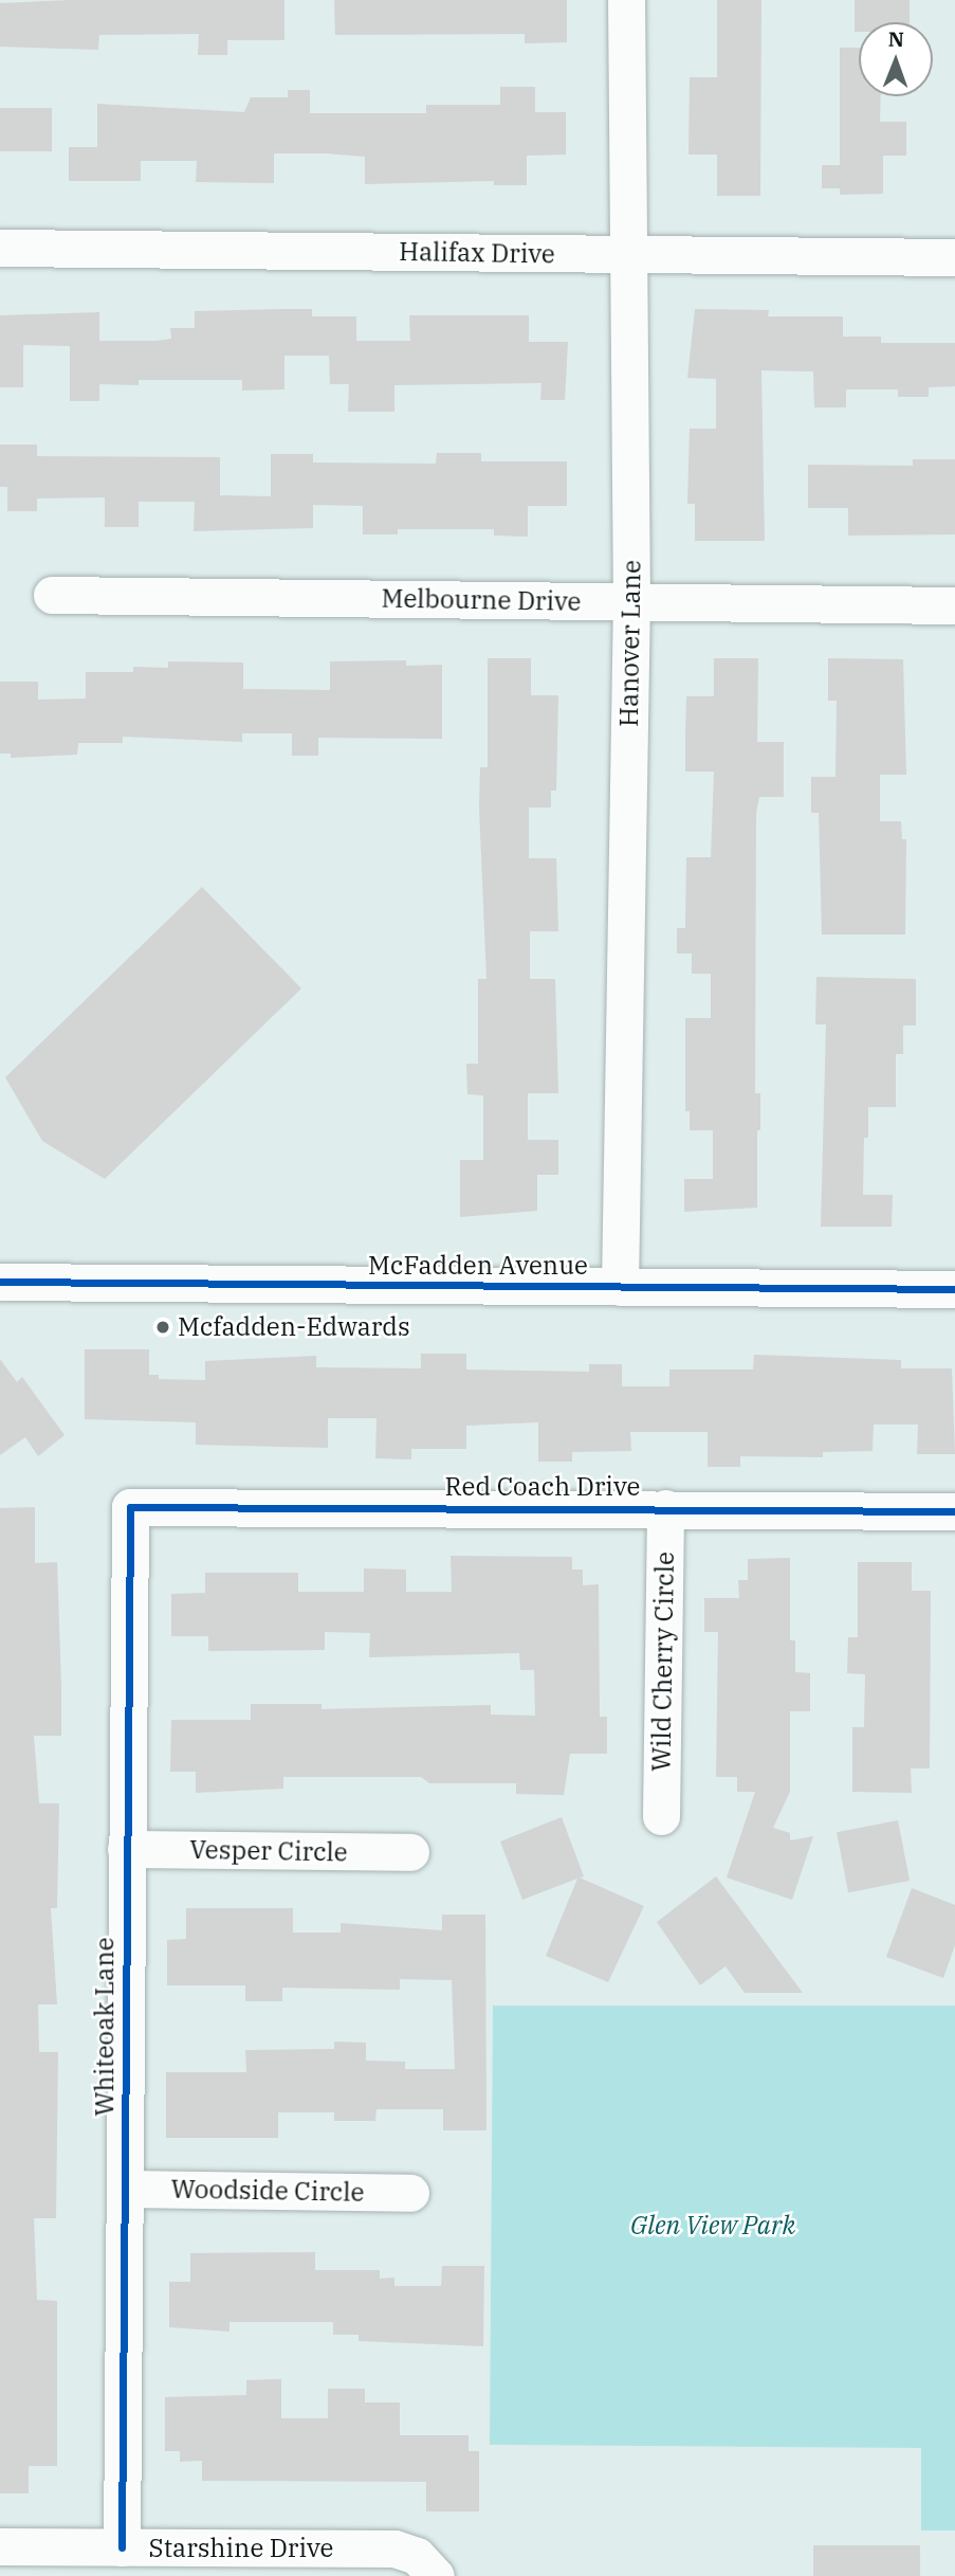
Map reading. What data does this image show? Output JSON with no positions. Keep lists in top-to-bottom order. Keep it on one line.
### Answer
{"streets":{"street":["Halifax Drive","Melbourne Drive","Hanover Lane","McFadden Avenue","Red Coach Drive","Wild Cherry Circle","Vesper Circle","Whiteoak Lane","Woodside Circle","Starshine Drive"]},"crossings":[["Halifax Drive","Hanover Lane"],["Melbourne Drive","Hanover Lane"],["Hanover Lane","McFadden Avenue"],["Red Coach Drive","Wild Cherry Circle"],["Red Coach Drive","Whiteoak Lane"],["Vesper Circle","Whiteoak Lane"],["Whiteoak Lane","Woodside Circle"],["Whiteoak Lane","Starshine Drive"]],"parks":["Glen View Park"],"places":["Mcfadden-Edwards"],"north":"top"}
